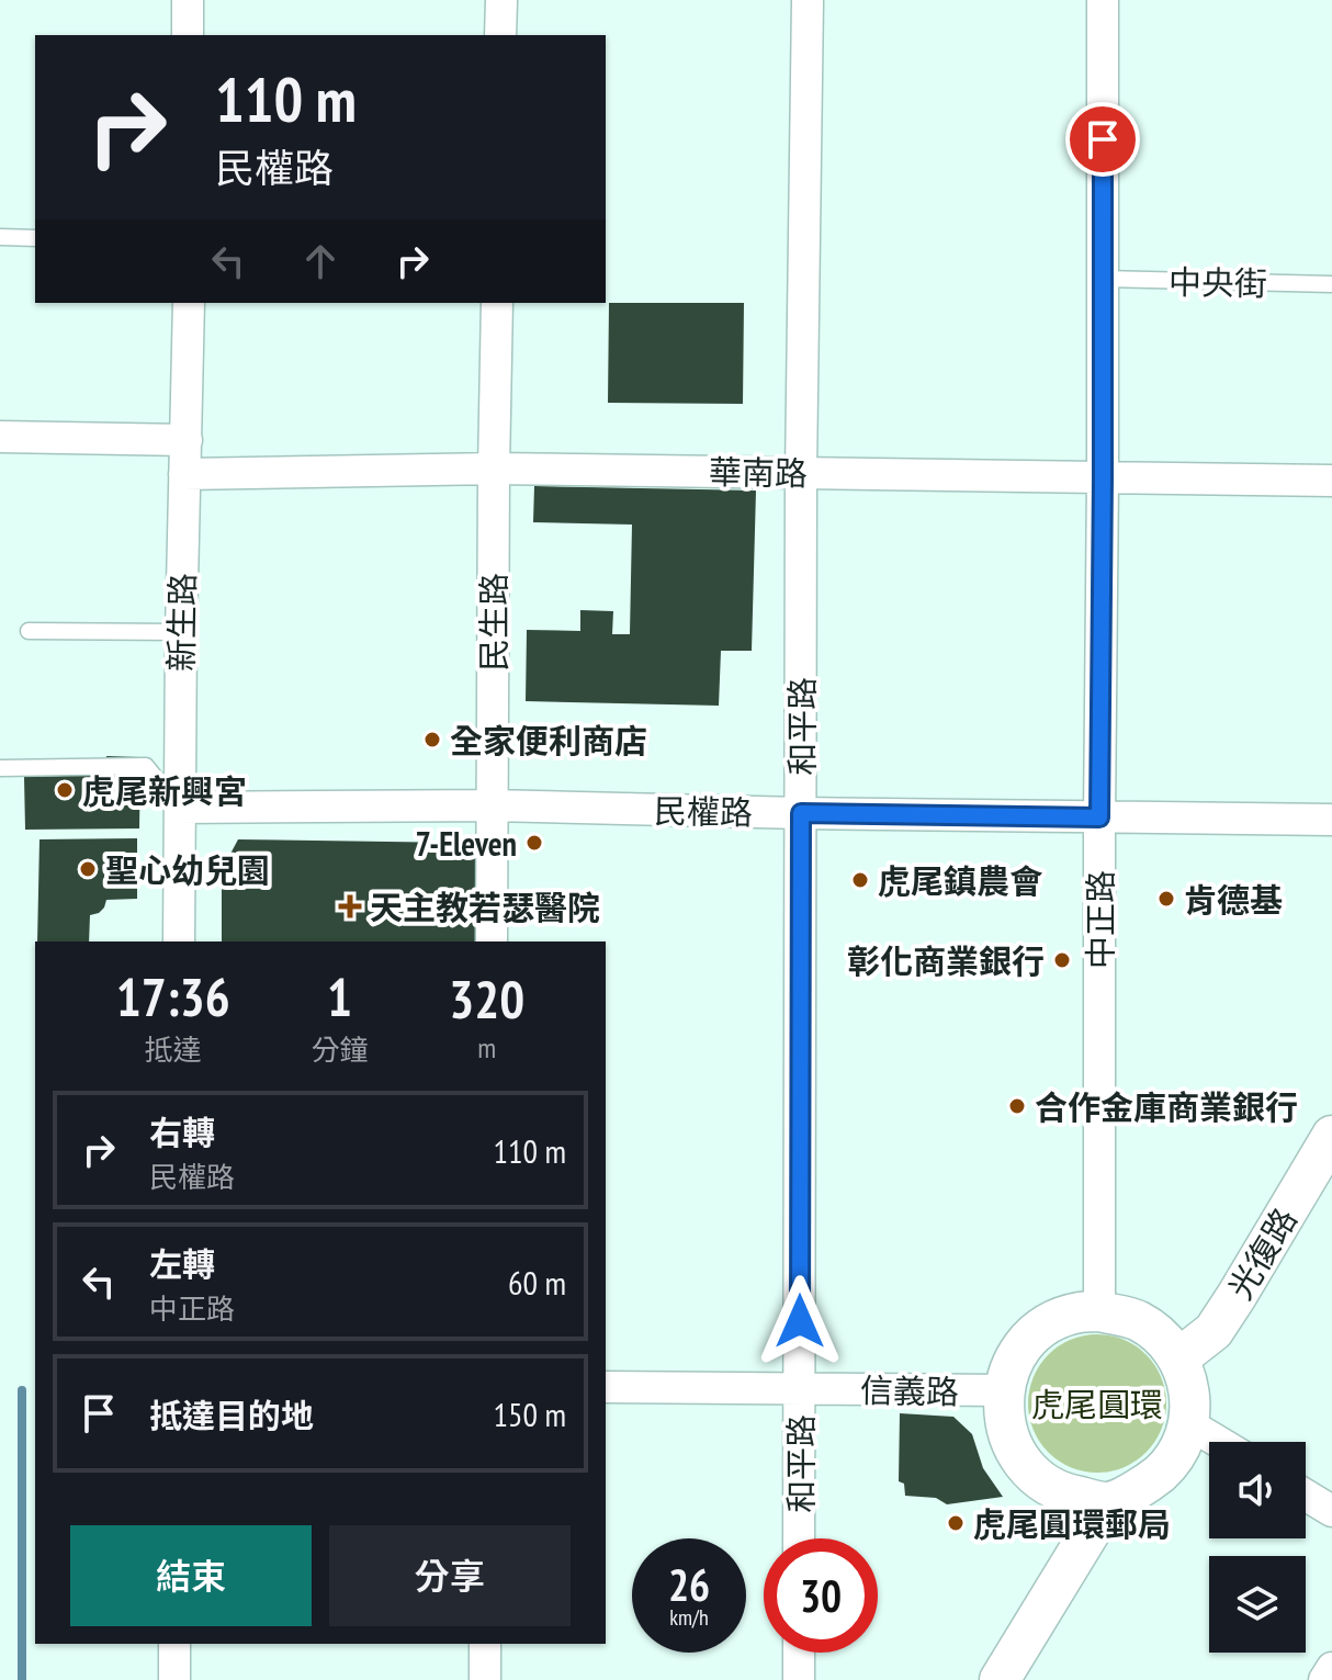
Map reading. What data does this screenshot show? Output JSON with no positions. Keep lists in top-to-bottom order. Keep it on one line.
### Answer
{"streets":{"street":["華南路","新生路","民生路","和平路","民權路","中正路","光復路","信義路"],"lane":["中央街"]},"crossings":[["中央街","中正路"],["華南路","新生路"],["華南路","民生路"],["華南路","和平路"],["華南路","中正路"],["新生路","民權路"],["民生路","民權路"],["和平路","民權路"],["和平路","信義路"],["民權路","中正路"],["中正路","光復路"],["中正路","信義路"],["光復路","信義路"]],"parks":["虎尾圓環"],"places":{"other":["全家便利商店","虎尾新興宮","7-Eleven","聖心幼兒園","虎尾鎮農會","肯德基","彰化商業銀行","合作金庫商業銀行","虎尾圓環郵局"],"health":["天主教若瑟醫院"]},"page":{"turn":["110 m","民權路"],"eta":["17:36","抵達","1","分鐘","320","m"],"list":[{"name":"右轉","note":"民權路","value":"110 m"},{"name":"左轉","note":"中正路","value":"60 m"},{"name":"抵達目的地","value":"150 m"}],"buttons":["結束","分享"],"speed":"26 km/h","limit":"30"}}
